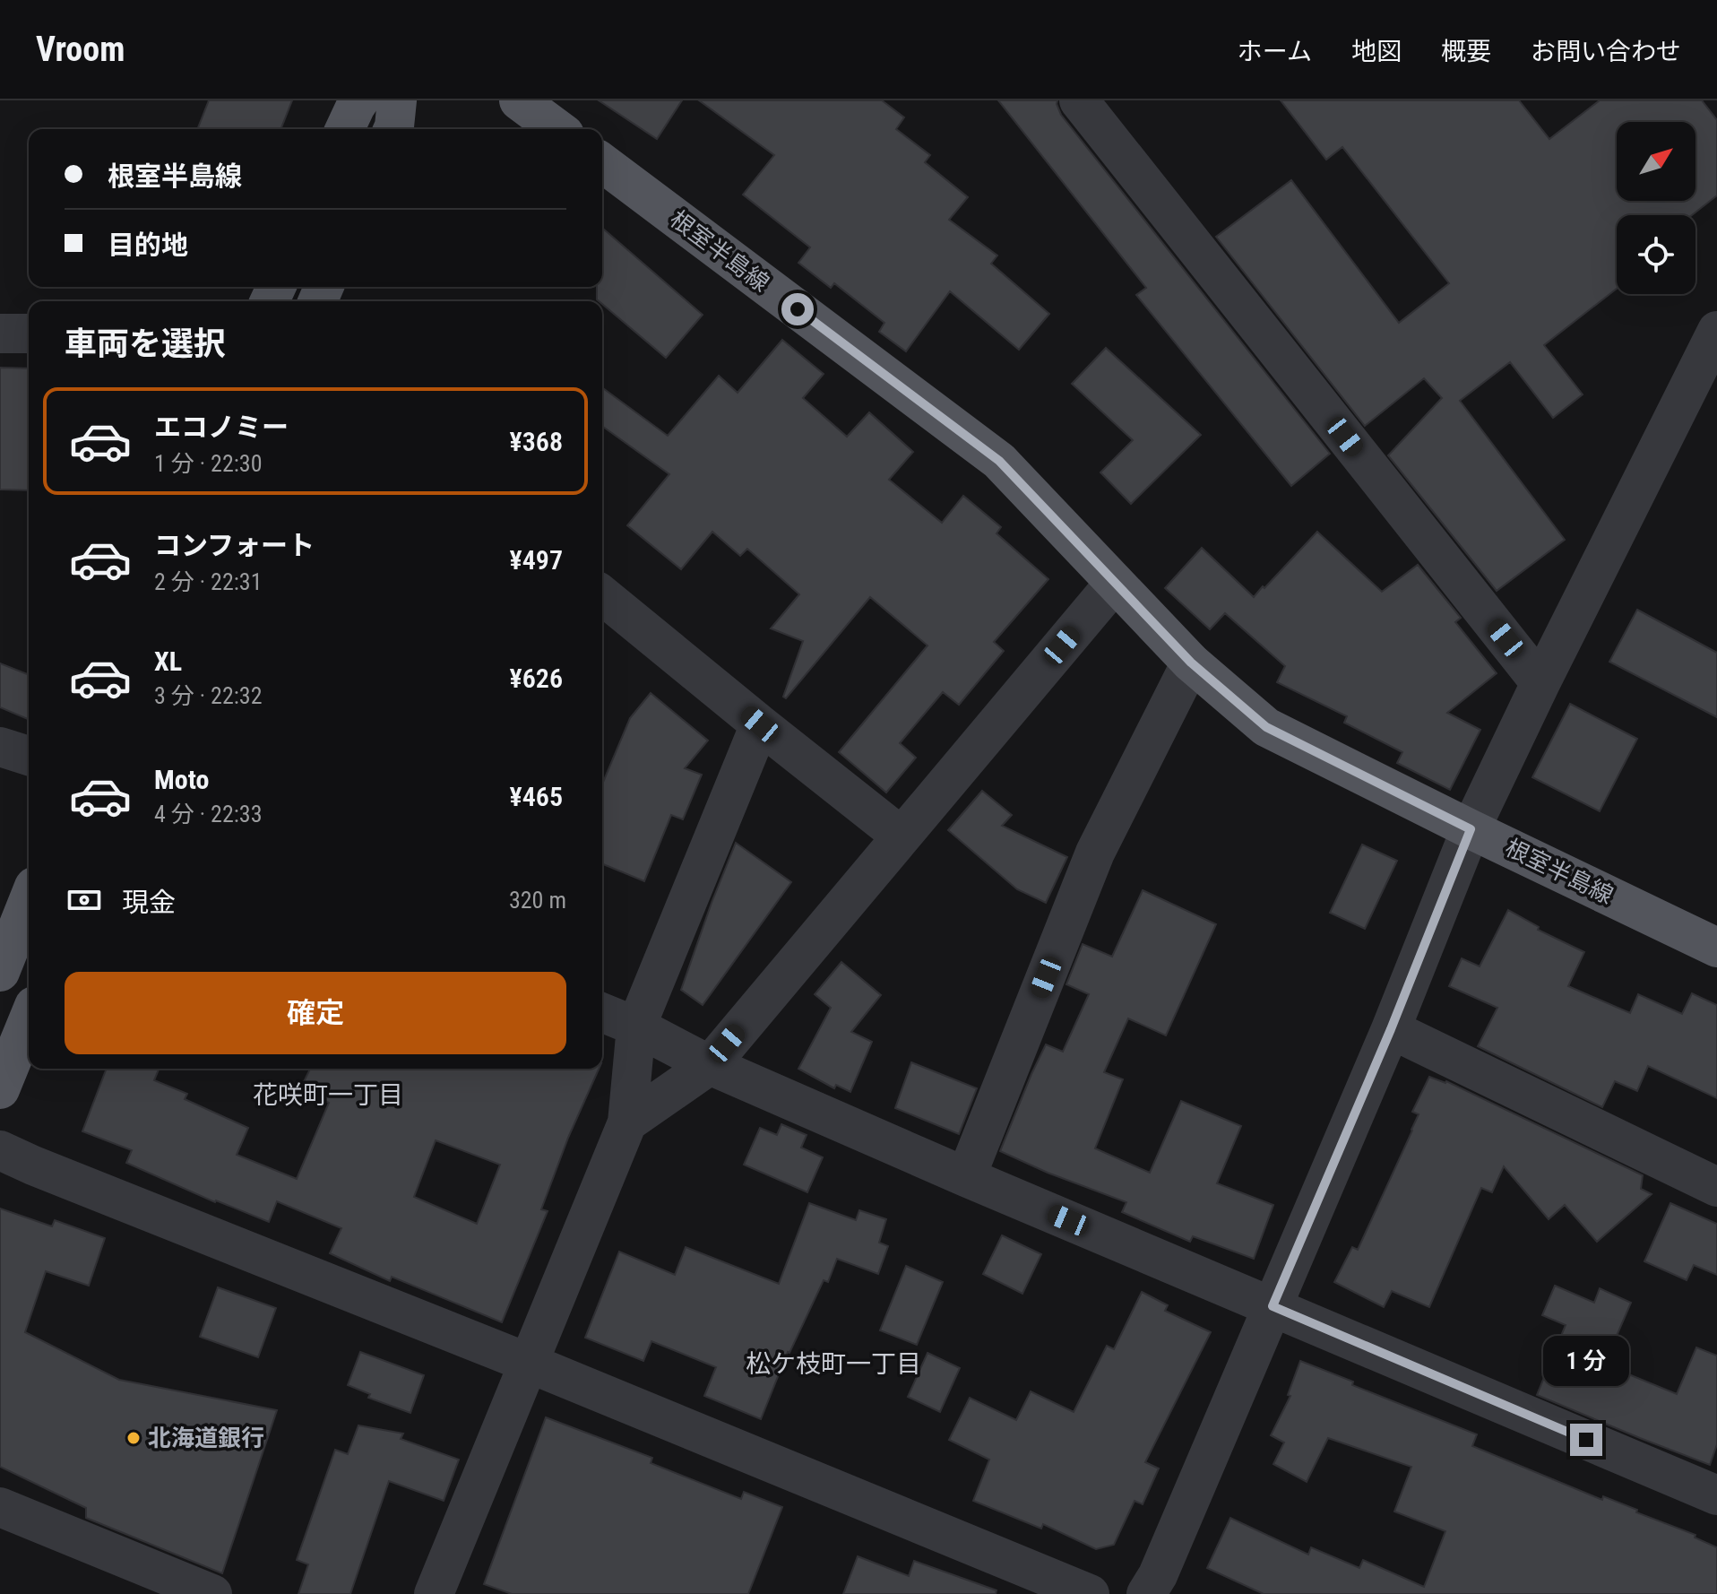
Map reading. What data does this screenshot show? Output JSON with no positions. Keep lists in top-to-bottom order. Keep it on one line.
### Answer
{"streets":{"main road":["根室半島線"]},"districts":["花咲町一丁目","松ケ枝町一丁目"],"places":["北海道銀行"],"north":"top right","page":{"header":"Vroom","nav":["ホーム","地図","概要","お問い合わせ"],"banner":["根室半島線","目的地"],"heading":"車両を選択","list":[{"name":"エコノミー","note":"1 分 · 22:30","value":"¥368"},{"name":"コンフォート","note":"2 分 · 22:31","value":"¥497"},{"name":"XL","note":"3 分 · 22:32","value":"¥626"},{"name":"Moto","note":"4 分 · 22:33","value":"¥465"}],"pay":["現金","320 m"],"buttons":"確定","bubble":"1 分"}}
